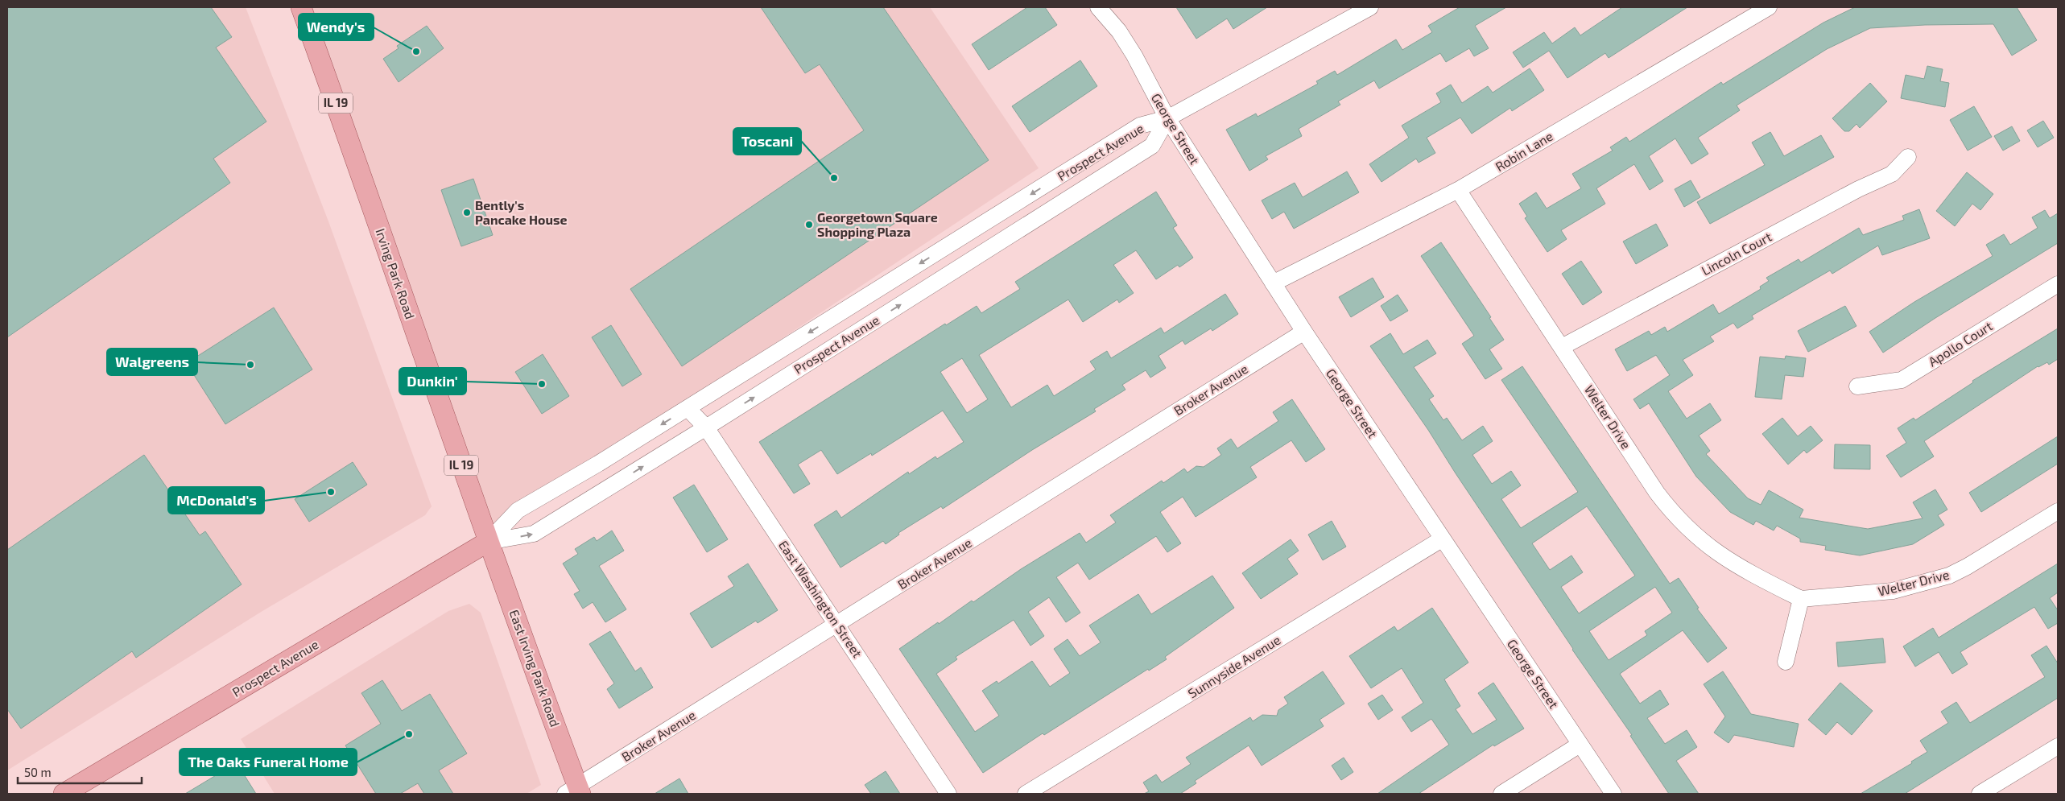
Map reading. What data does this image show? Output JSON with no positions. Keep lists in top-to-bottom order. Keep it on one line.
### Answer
{"streets":{"main road":["IL 19","Prospect Avenue","Irving Park Road","East Irving Park Road"],"street":["George Street","Robin Lane","Lincoln Court","Apollo Court","Broker Avenue","Welter Drive","East Washington Street","Sunnyside Avenue"]},"crossings":[["George Street","Robin Lane"],["George Street","Prospect Avenue"],["George Street","Broker Avenue"],["George Street","Sunnyside Avenue"],["Robin Lane","Welter Drive"],["Prospect Avenue","Irving Park Road"],["Prospect Avenue","East Washington Street"],["Prospect Avenue","East Irving Park Road"],["Lincoln Court","Welter Drive"],["Irving Park Road","East Irving Park Road"],["Broker Avenue","East Washington Street"],["Broker Avenue","East Irving Park Road"]],"places":["Wendy's","Toscani","Bently's Pancake House","Georgetown Square Shopping Plaza","Walgreens","Dunkin'","McDonald's","The Oaks Funeral Home"],"scale_bar":"50 m"}
